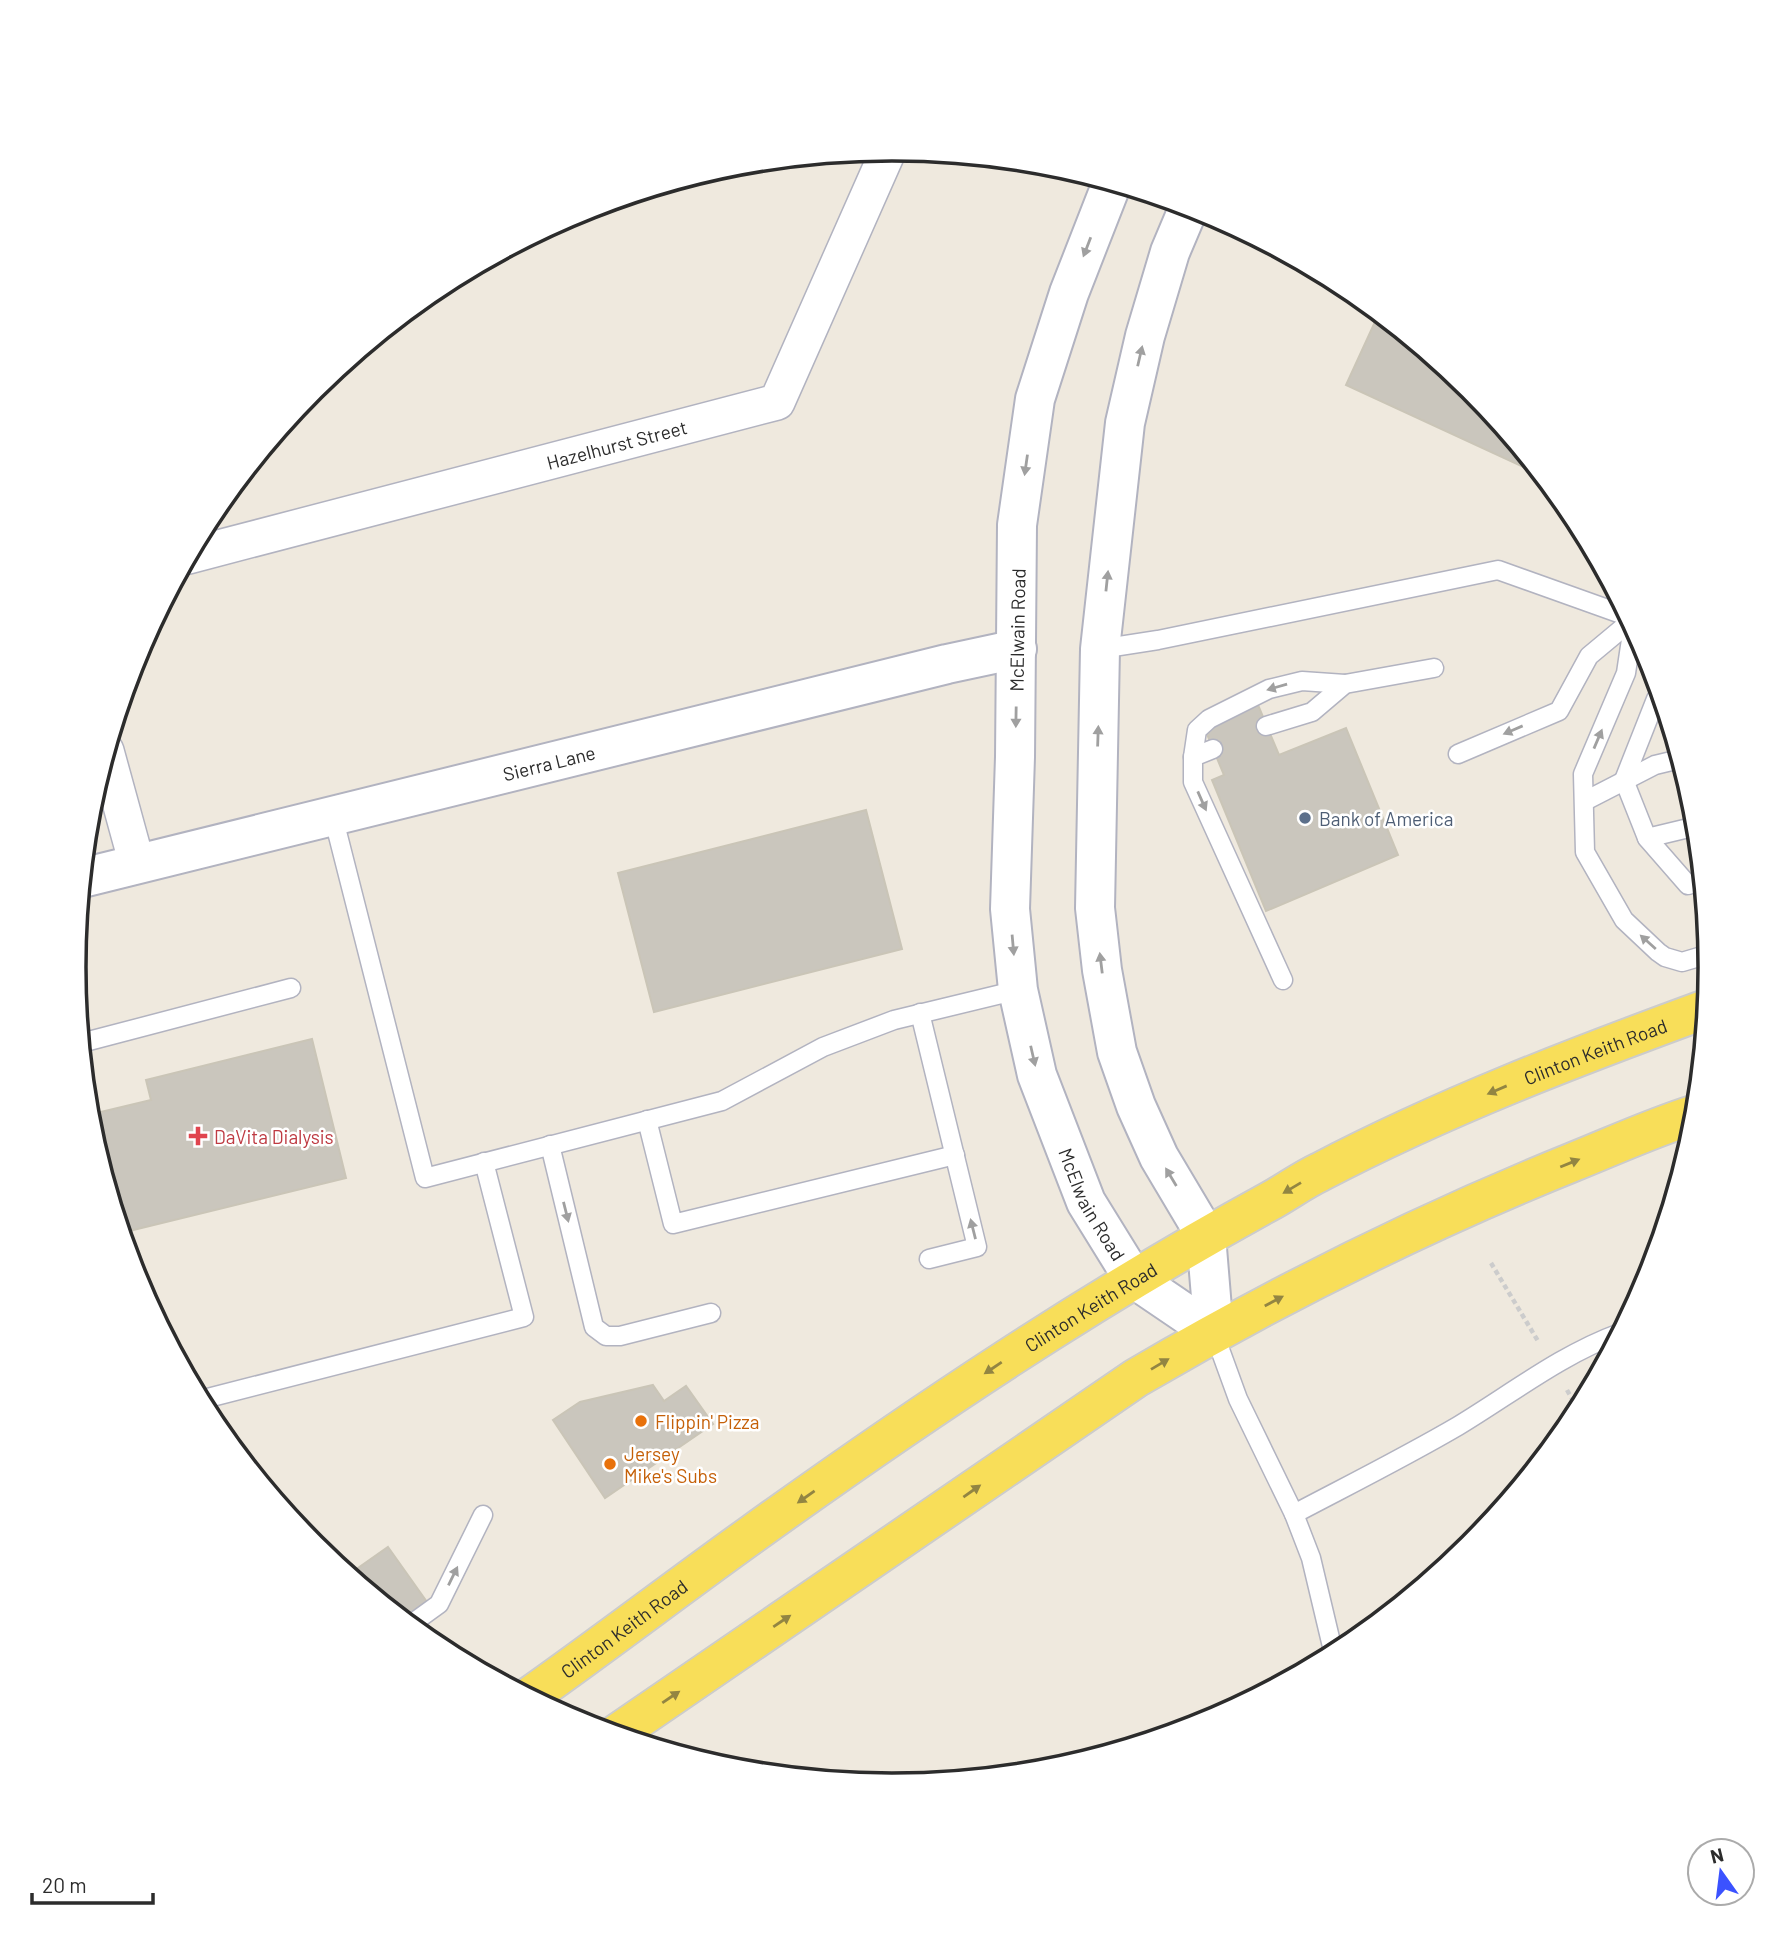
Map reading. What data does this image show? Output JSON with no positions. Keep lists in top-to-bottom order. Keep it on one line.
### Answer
{"streets":{"main road":["McElwain Road","Sierra Lane","Clinton Keith Road"],"street":["Hazelhurst Street"]},"crossings":[["McElwain Road","Sierra Lane"],["McElwain Road","Clinton Keith Road"]],"places":{"other":["Bank of America","Flippin' Pizza","Jersey Mike's Subs"],"health":["DaVita Dialysis"]},"scale_bar":"20 m","north":"top"}
